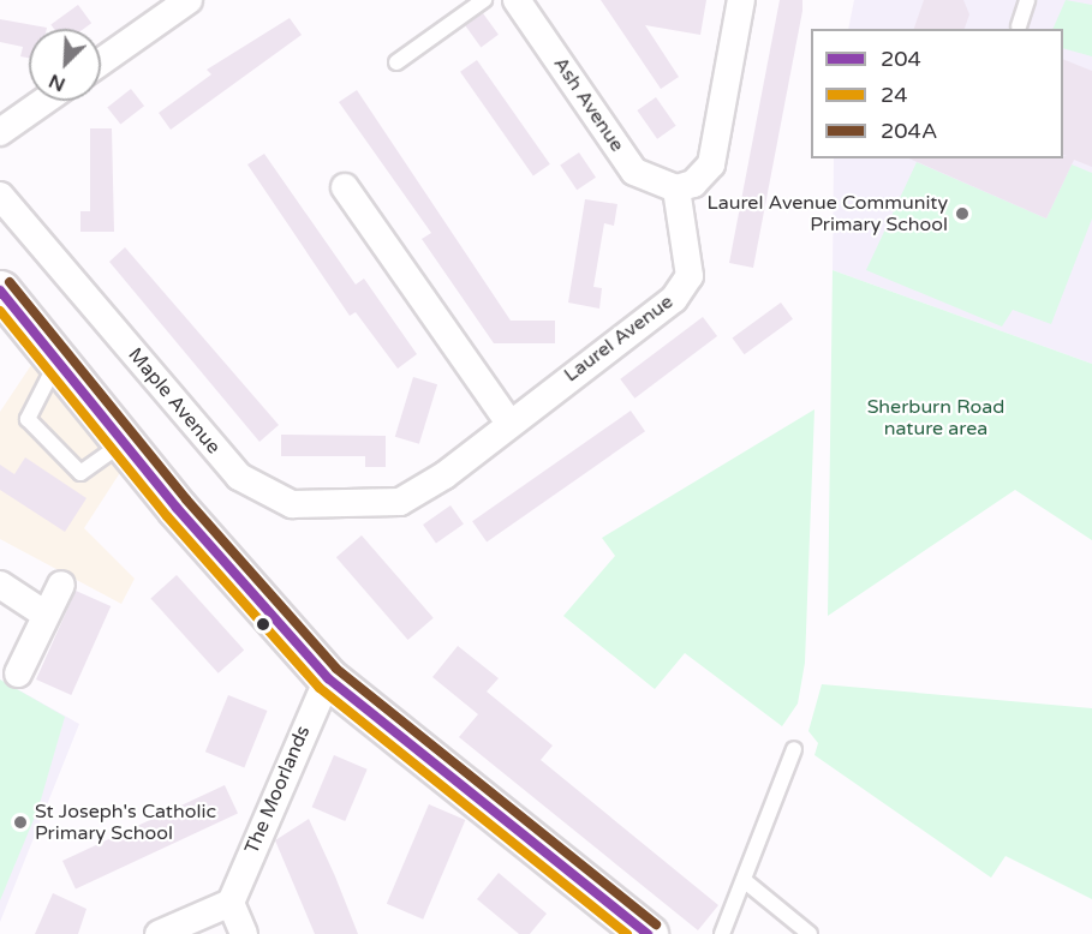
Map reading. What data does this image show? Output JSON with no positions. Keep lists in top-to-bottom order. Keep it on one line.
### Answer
{"streets":{"street":["Ash Avenue","Laurel Avenue","Maple Avenue","The Moorlands"]},"crossings":[["Ash Avenue","Laurel Avenue"],["Laurel Avenue","Maple Avenue"]],"parks":["Sherburn Road nature area"],"places":["Laurel Avenue Community Primary School","St Joseph's Catholic Primary School"],"lines":["transit line 204A","transit line 204","transit line 24"],"legend":["204","24","204A"],"north":"bottom left"}
